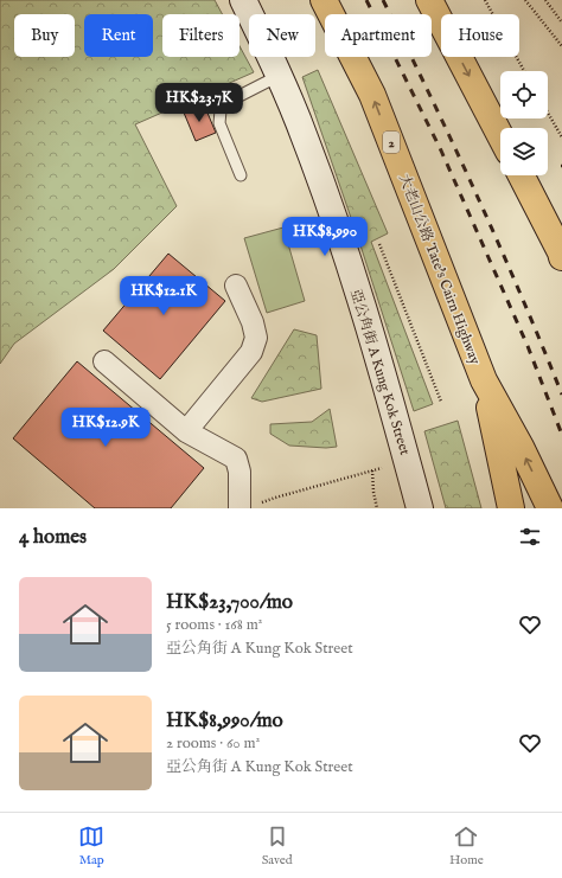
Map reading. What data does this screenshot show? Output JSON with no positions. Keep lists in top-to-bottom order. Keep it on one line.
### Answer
{"streets":{"highway":["2","大老山公路 Tate's Cairn Highway"],"main road":["亞公角街 A Kung Kok Street"]},"page":{"chip":["Buy","Rent","Filters","New","Apartment","House"],"price":["HK$23.7K","HK$8,990","HK$12.1K","HK$12.9K"],"heading":"4 homes","list":[{"name":"HK$23,700/mo","note":"5 rooms · 168 m² · 亞公角街 A Kung Kok Street"},{"name":"HK$8,990/mo","note":"2 rooms · 60 m² · 亞公角街 A Kung Kok Street"}],"tabs":["Map","Saved","Home"]}}
